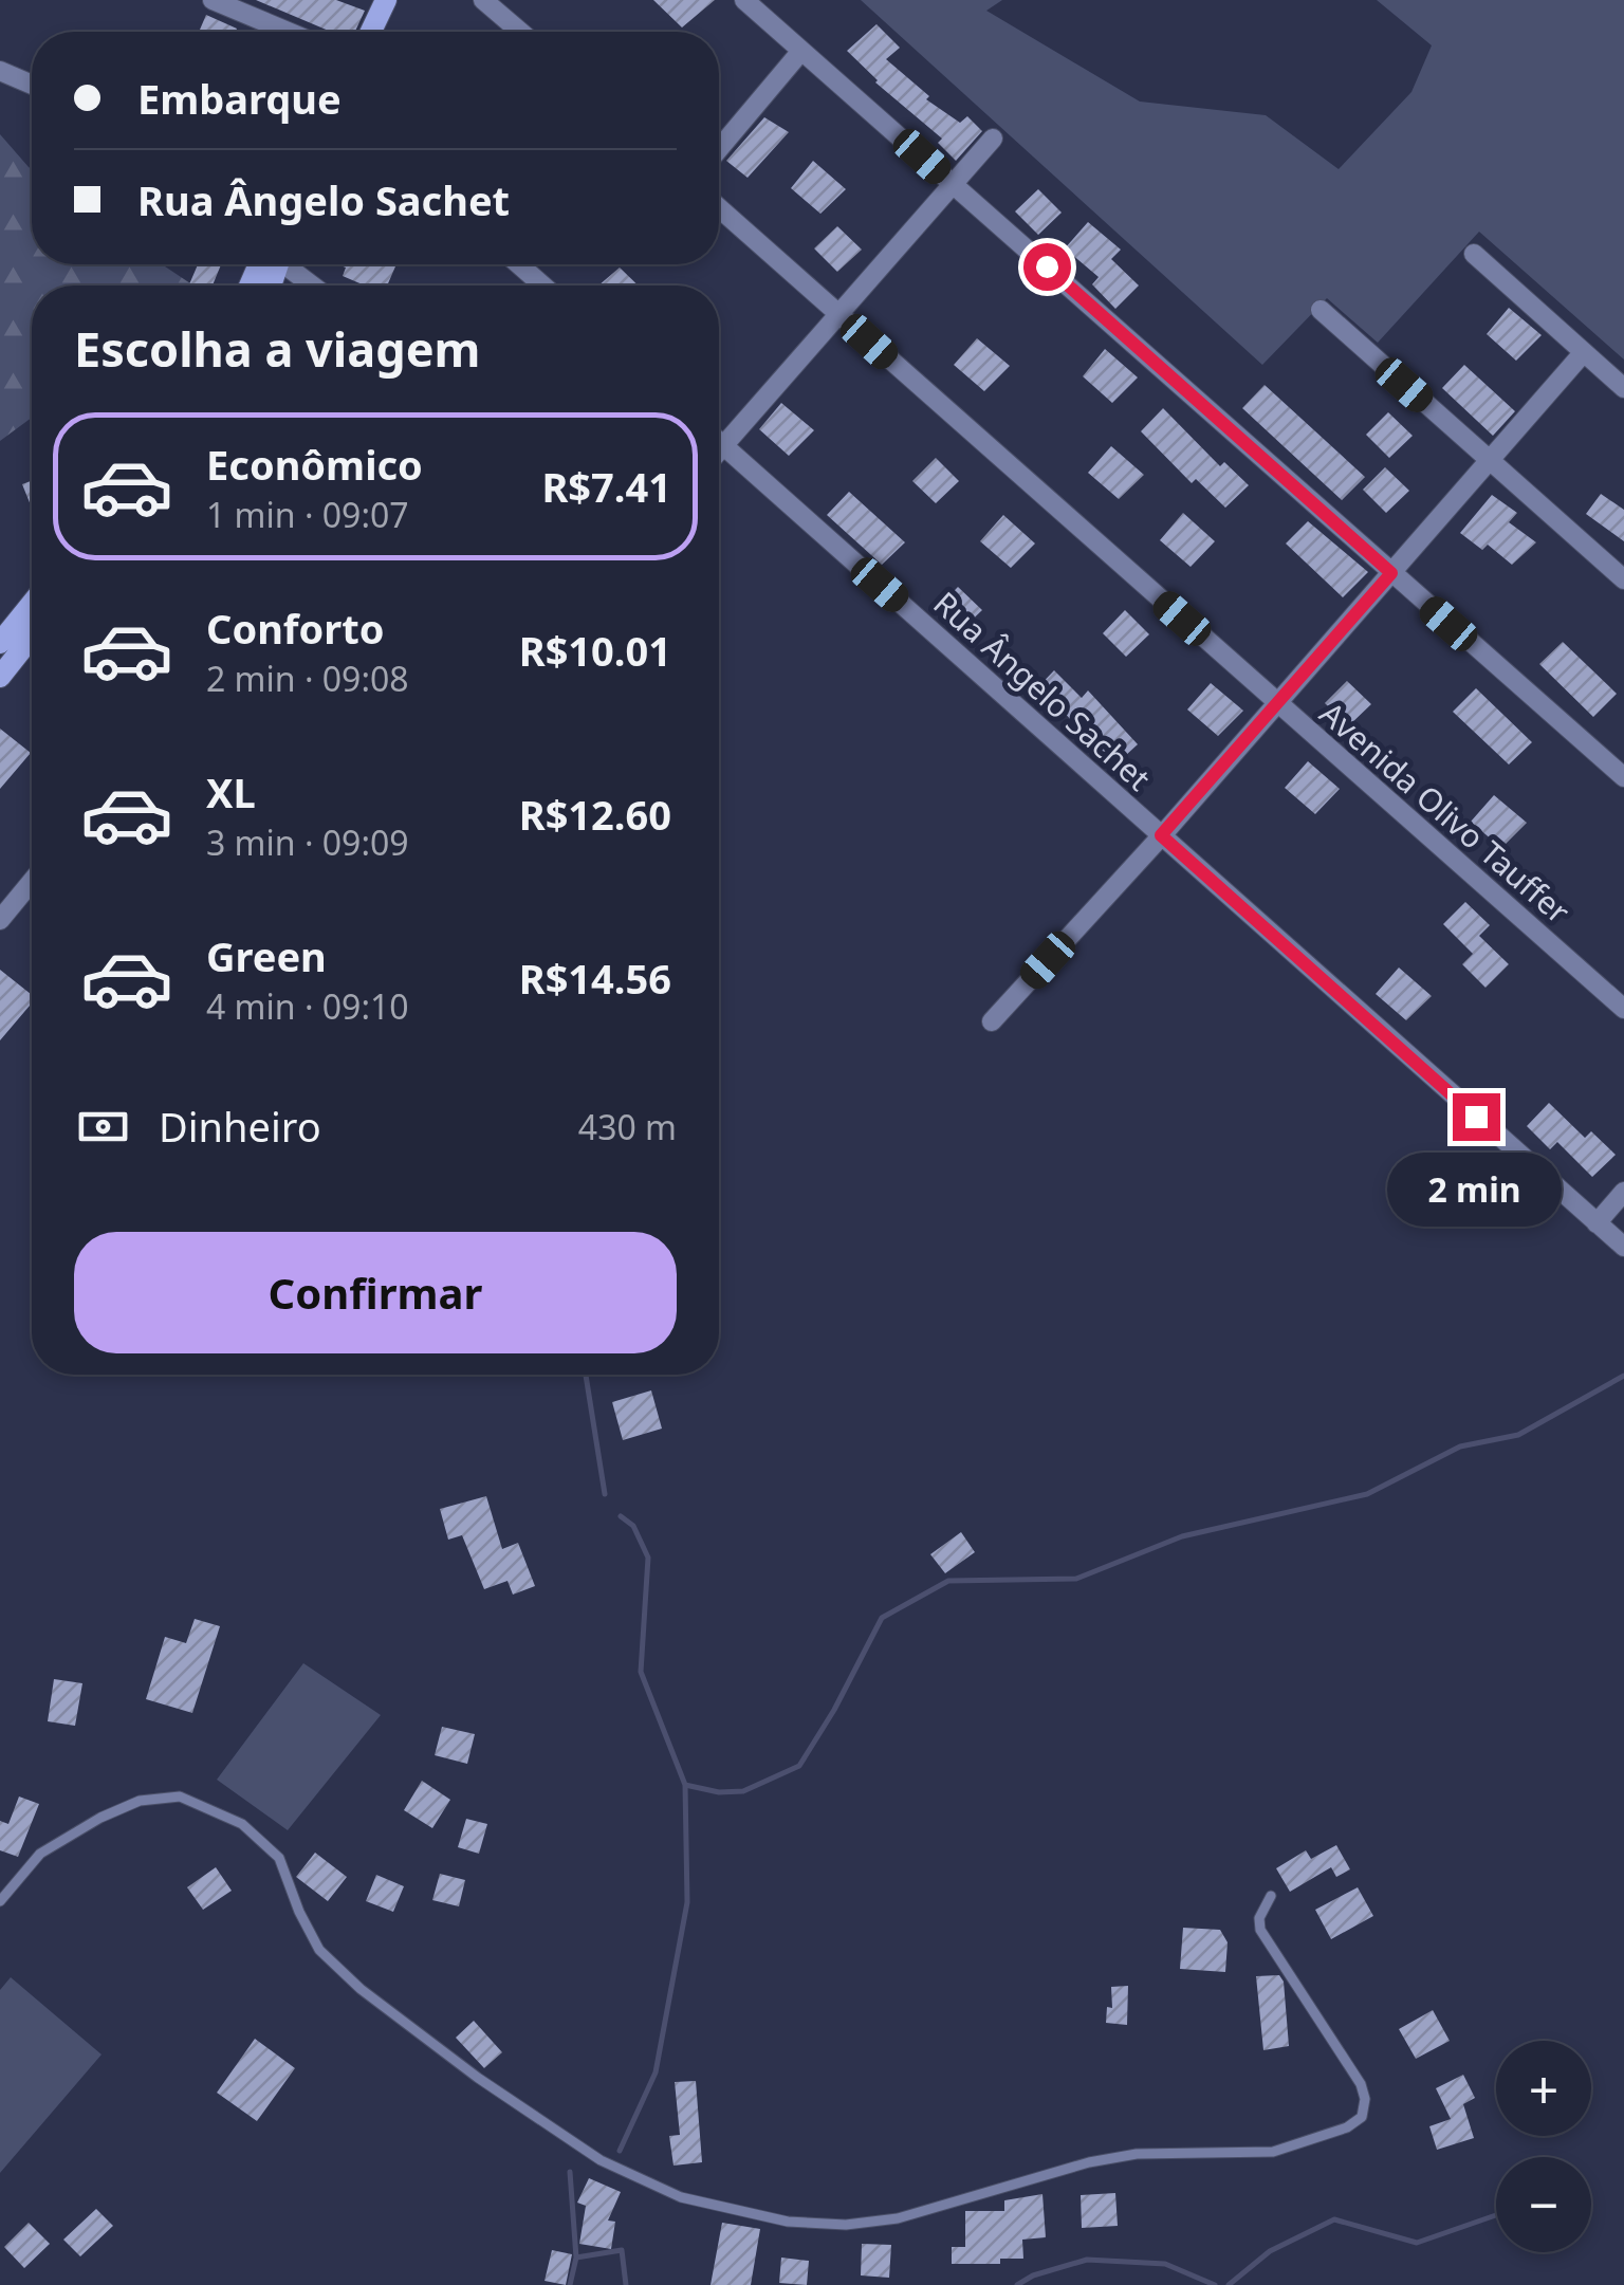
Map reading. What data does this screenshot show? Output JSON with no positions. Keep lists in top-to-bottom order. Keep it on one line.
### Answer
{"streets":{"street":["Rua Ângelo Sachet","Avenida Olivo Tauffer"]},"page":{"banner":["Embarque","Rua Ângelo Sachet"],"heading":"Escolha a viagem","list":[{"name":"Econômico","note":"1 min · 09:07","value":"R$7.41"},{"name":"Conforto","note":"2 min · 09:08","value":"R$10.01"},{"name":"XL","note":"3 min · 09:09","value":"R$12.60"},{"name":"Green","note":"4 min · 09:10","value":"R$14.56"}],"pay":["Dinheiro","430 m"],"bubble":"2 min","buttons":"Confirmar","map_buttons":["+","−"]}}
